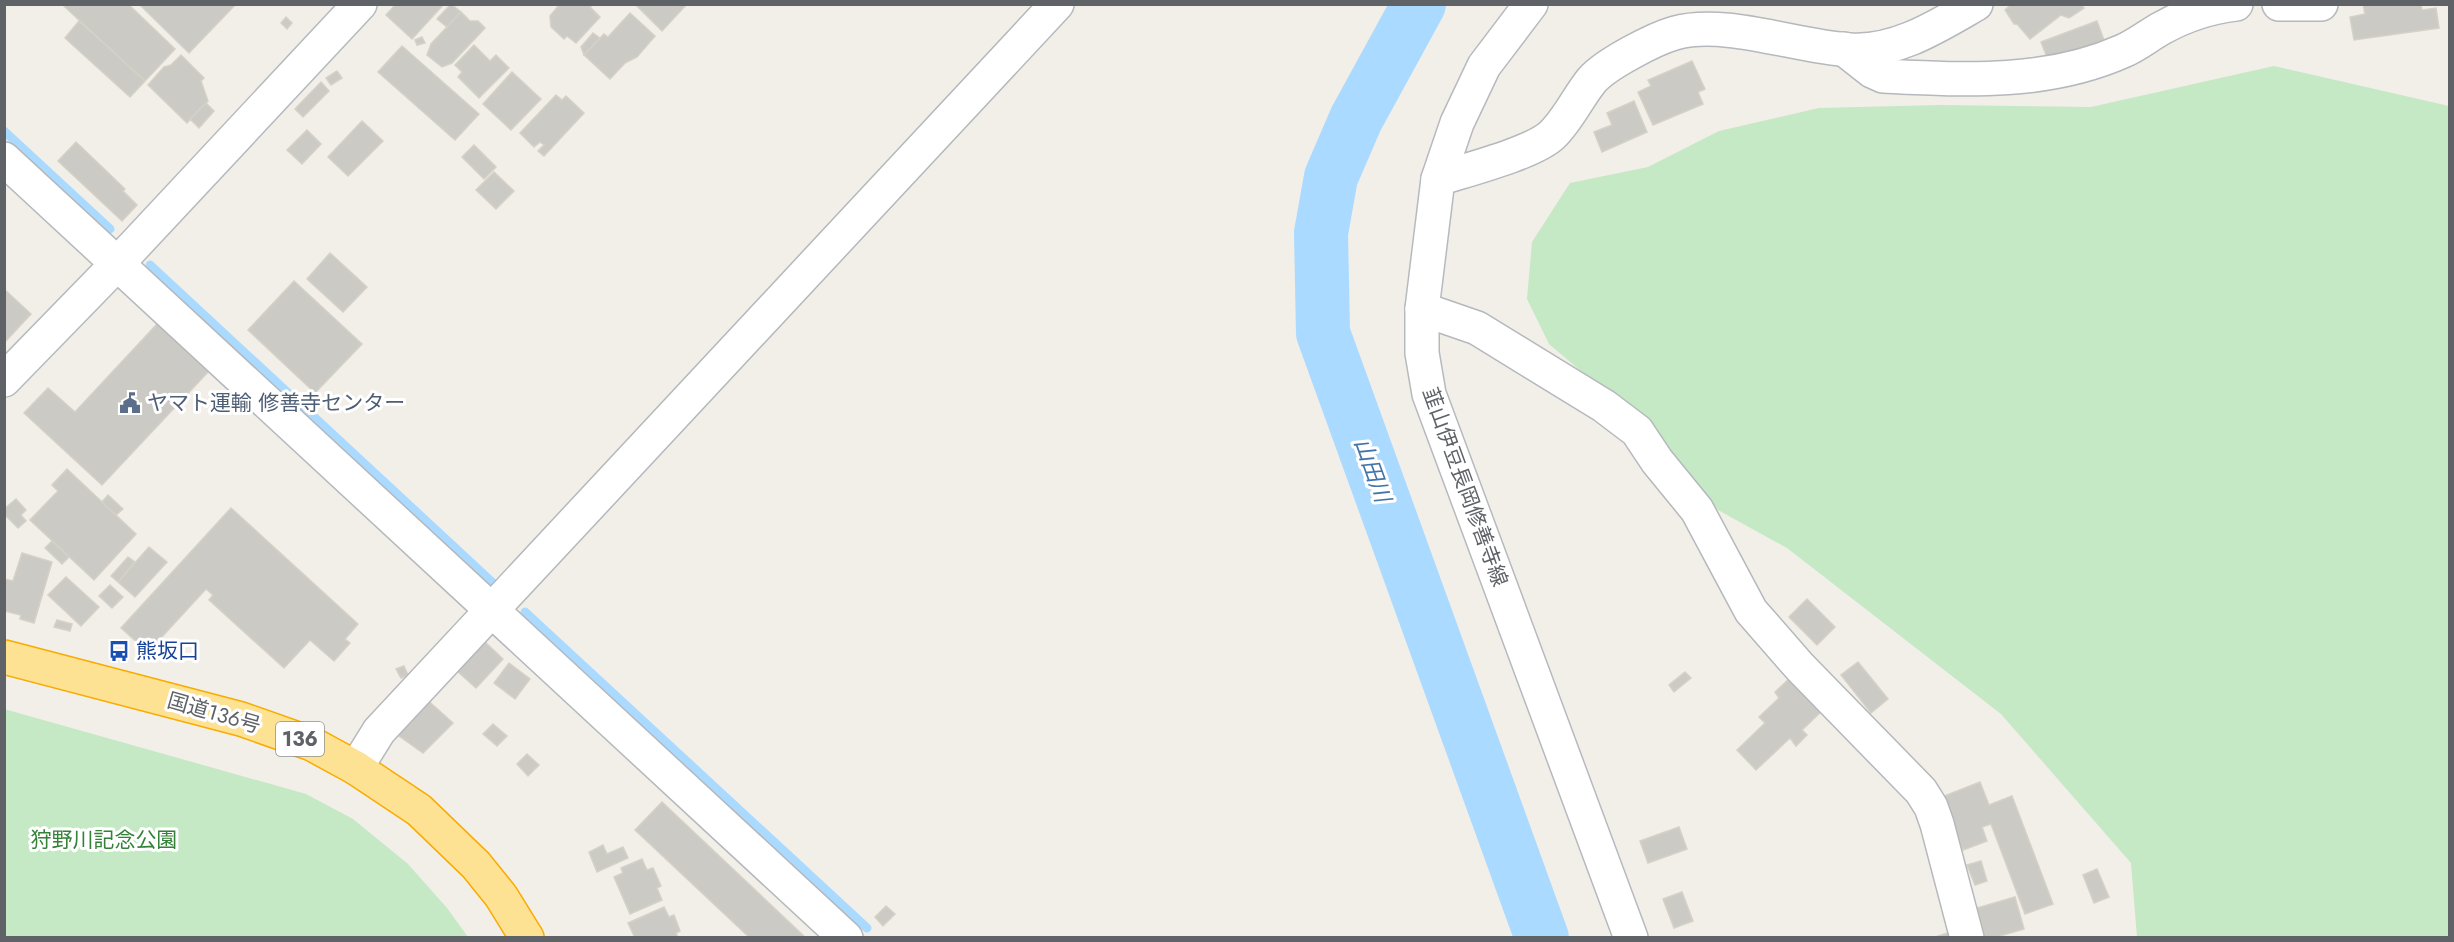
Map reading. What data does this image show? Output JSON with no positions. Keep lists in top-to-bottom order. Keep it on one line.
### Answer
{"streets":{"highway":["国道136号","136"],"street":["韮山伊豆長岡修善寺線"]},"water":["山田川"],"parks":["狩野川記念公園"],"places":{"public building":["ヤマト運輸 修善寺センター"],"bus stop":["熊坂口"]}}
